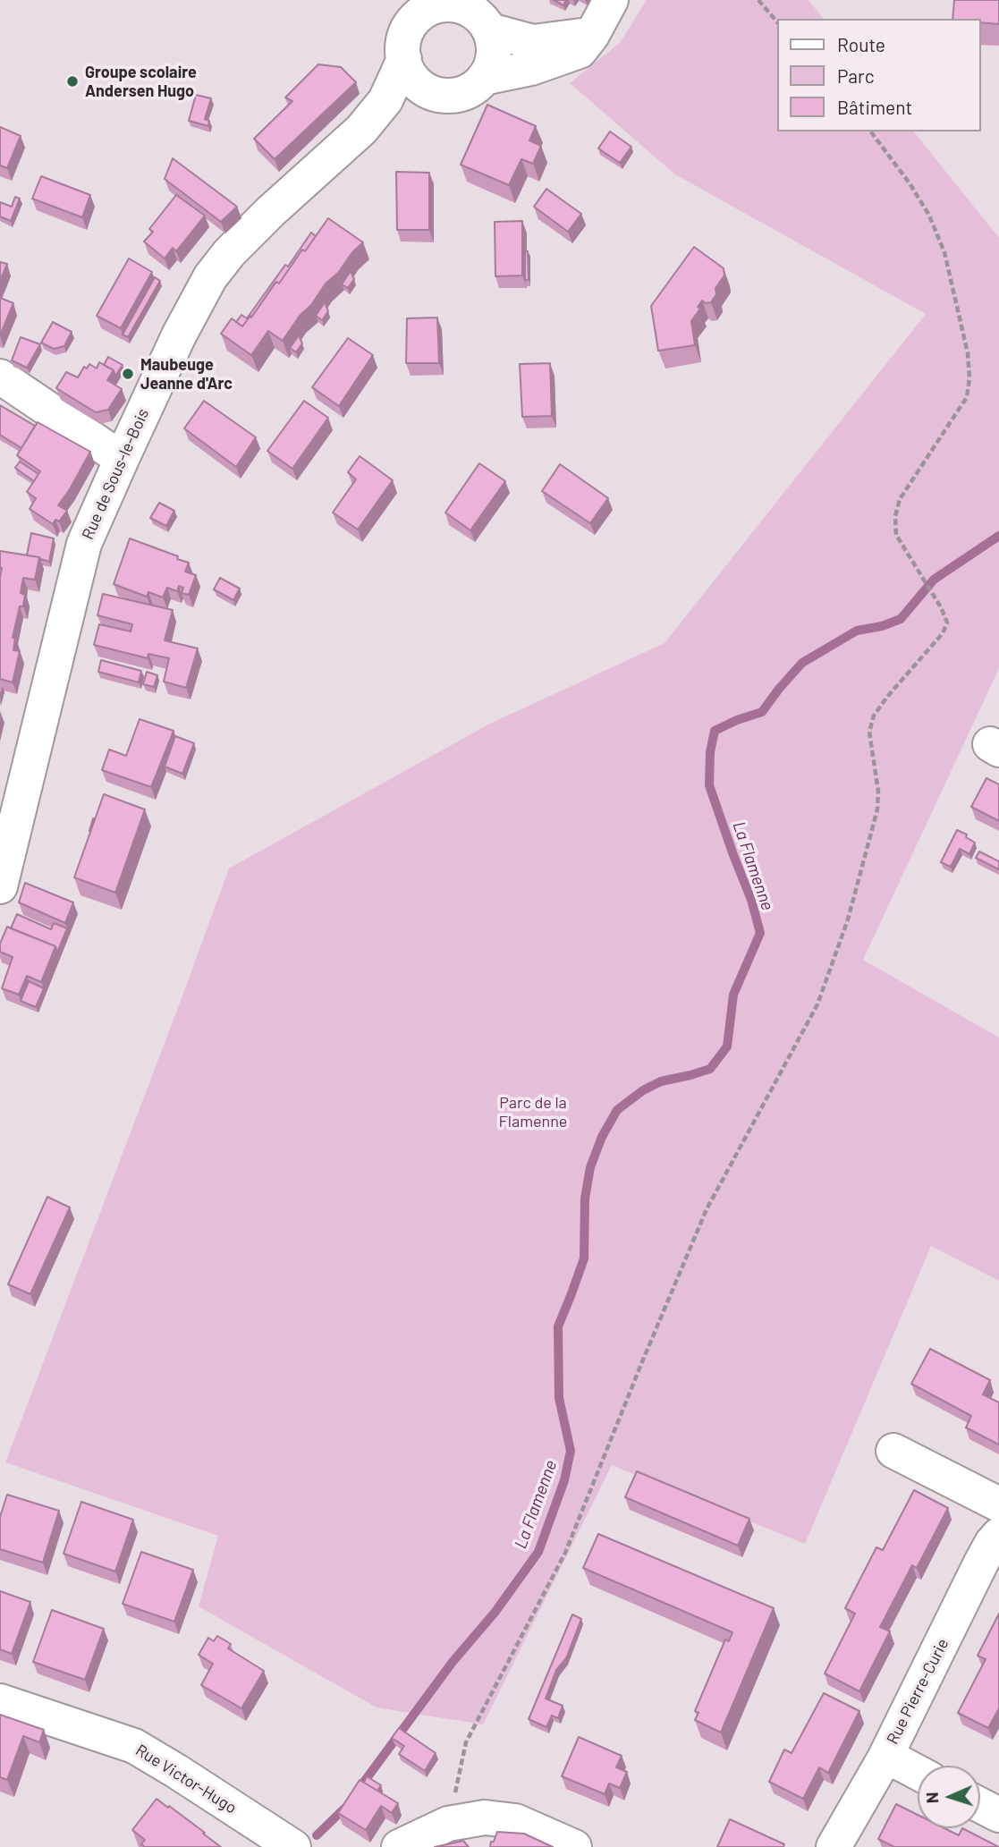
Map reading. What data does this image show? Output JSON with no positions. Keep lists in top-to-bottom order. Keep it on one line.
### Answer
{"streets":{"street":["Rue de Sous-le-Bois","Rue Pierre-Curie","Rue Victor-Hugo"]},"water":["La Flamenne"],"parks":["Parc de la Flamenne"],"places":["Groupe scolaire Andersen Hugo","Maubeuge Jeanne d'Arc"],"legend":["Route","Parc","Bâtiment"],"north":"left"}
